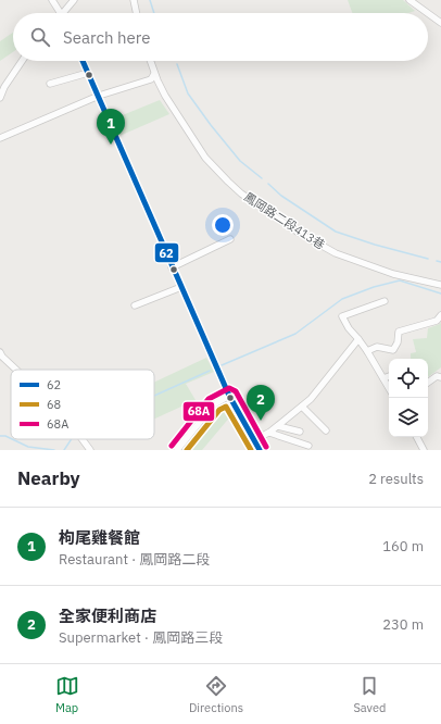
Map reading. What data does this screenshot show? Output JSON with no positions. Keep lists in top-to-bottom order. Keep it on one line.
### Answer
{"streets":{"street":["鳳岡路二段413巷"]},"lines":["transit line 62","transit line 68A","transit line 68"],"legend":["62","68","68A"],"page":{"search":"Search here","pins":["1","2"],"heading":["Nearby","2 results"],"list":[{"mark":"1","name":"枸尾雞餐館","note":"Restaurant · 鳳岡路二段","value":"160 m"},{"mark":"2","name":"全家便利商店","note":"Supermarket · 鳳岡路三段","value":"230 m"}],"nav":["Map","Directions","Saved"]}}
